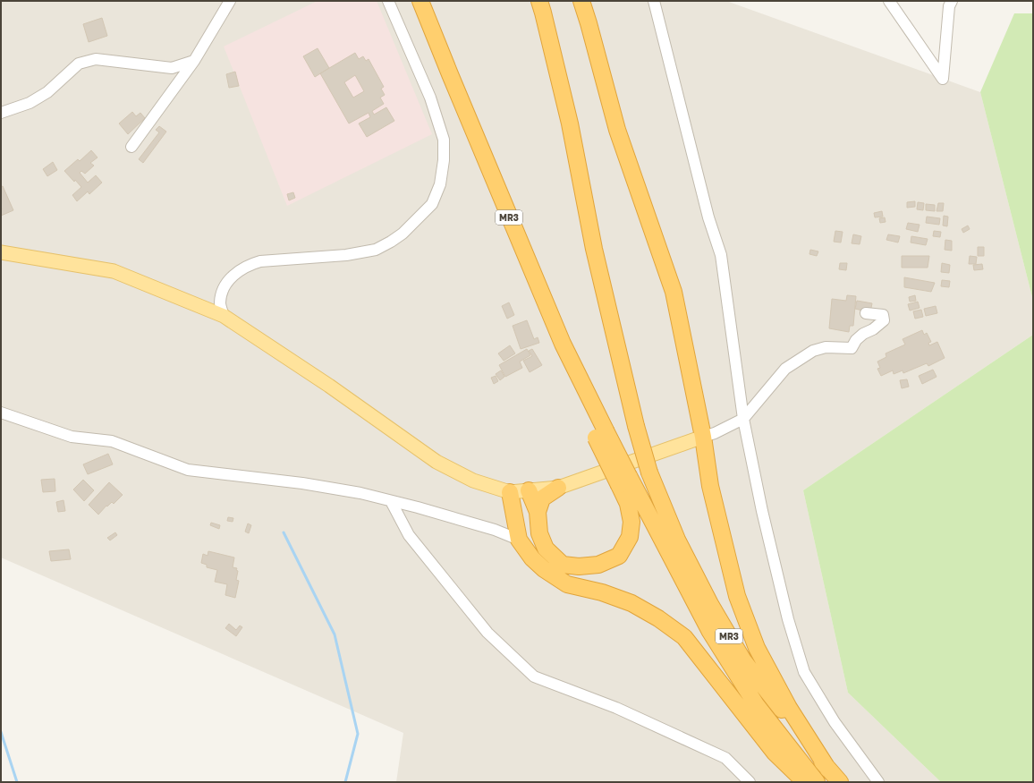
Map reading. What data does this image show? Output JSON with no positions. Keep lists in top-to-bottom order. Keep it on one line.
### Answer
{"streets":{"highway":["MR3"]}}
